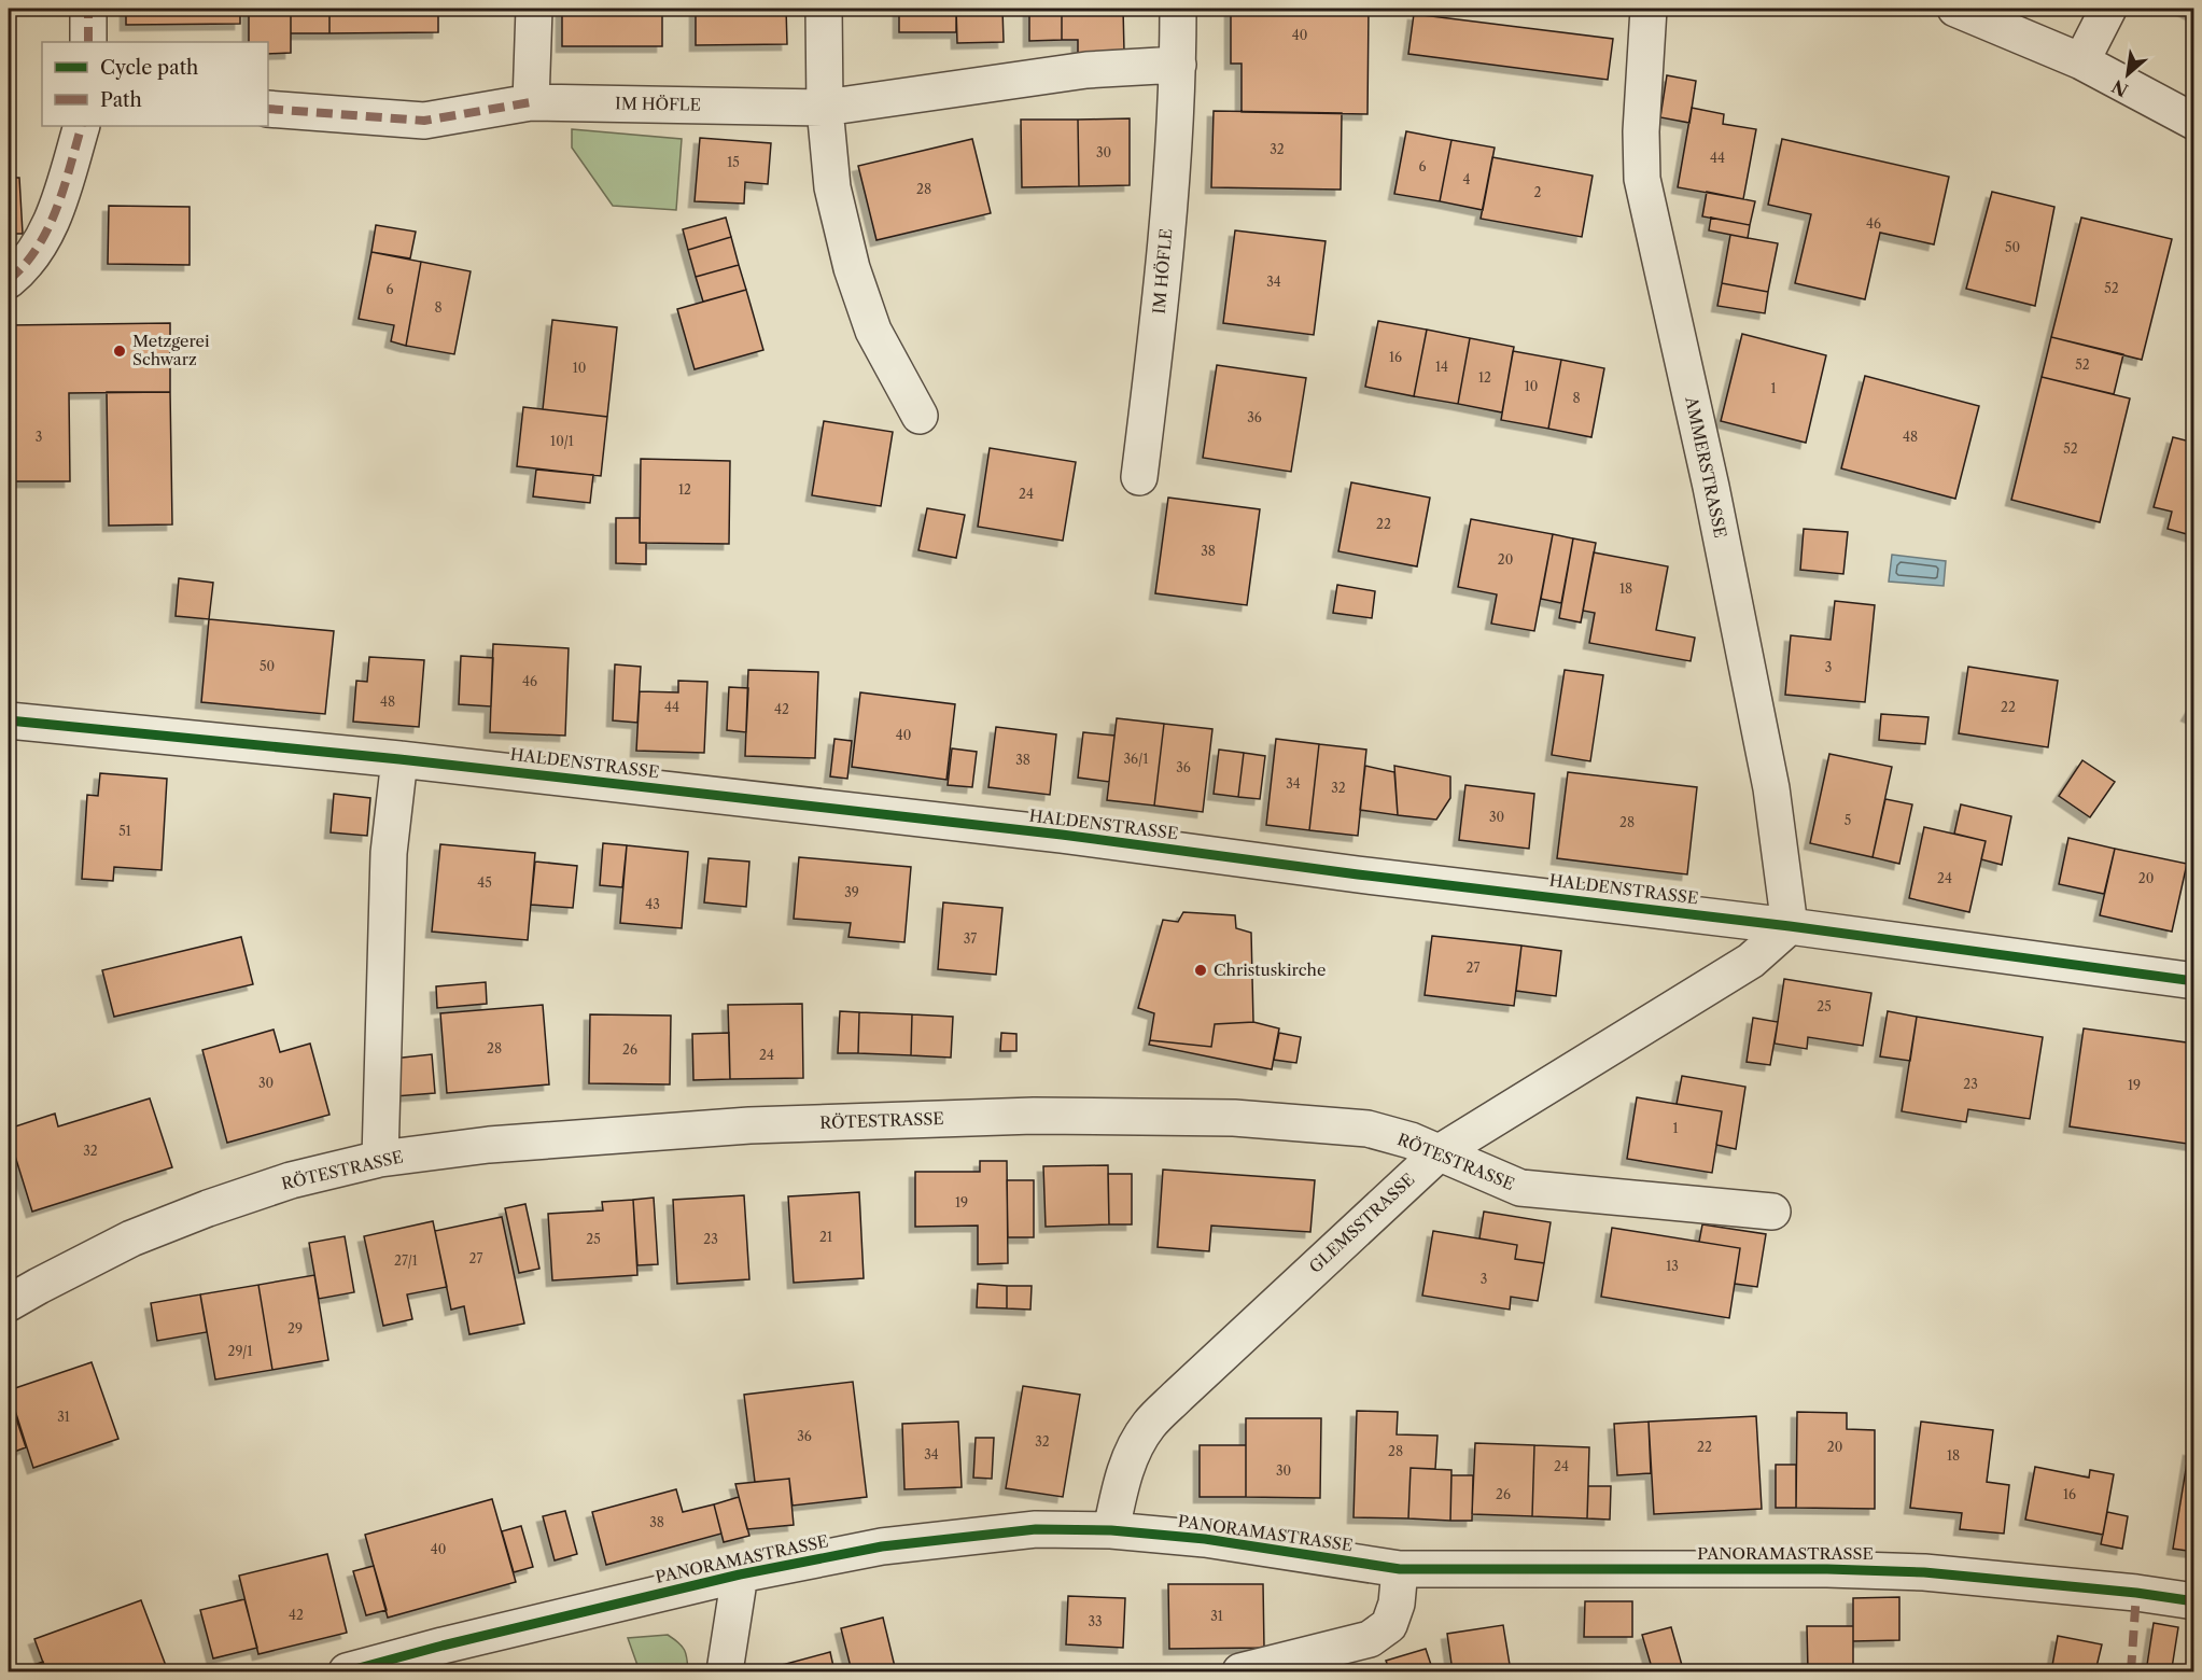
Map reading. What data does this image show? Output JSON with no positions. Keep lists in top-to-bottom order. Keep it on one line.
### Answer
{"streets":{"street":["IM HÖFLE","AMMERSTRASSE","HALDENSTRASSE","RÖTESTRASSE","GLEMSSTRASSE","PANORAMASTRASSE"]},"crossings":[["AMMERSTRASSE","HALDENSTRASSE"],["AMMERSTRASSE","GLEMSSTRASSE"],["HALDENSTRASSE","GLEMSSTRASSE"],["RÖTESTRASSE","GLEMSSTRASSE"],["GLEMSSTRASSE","PANORAMASTRASSE"]],"places":["Metzgerei Schwarz","Christuskirche"],"house_numbers":["40","32","30","44","15","6","4","28","2","46","50","34","52","6","8","16","52","14","10","12","10","1","8","36","3","48","10/1","52","12","24","22","38","20","18","50","3","46","48","44","22","42","40","36/1","38","36","34","32","30","5","28","51","24","20","45","39","43","37","27","25","28","26","24","30","23","19","1","32","19","21","25","23","27","27/1","13","3","29","29/1","31","36","32","22","20","28","34","18","24","30","26","16","38","40","42","31","33"],"legend":["Cycle path","Path"],"north":"bottom left"}
